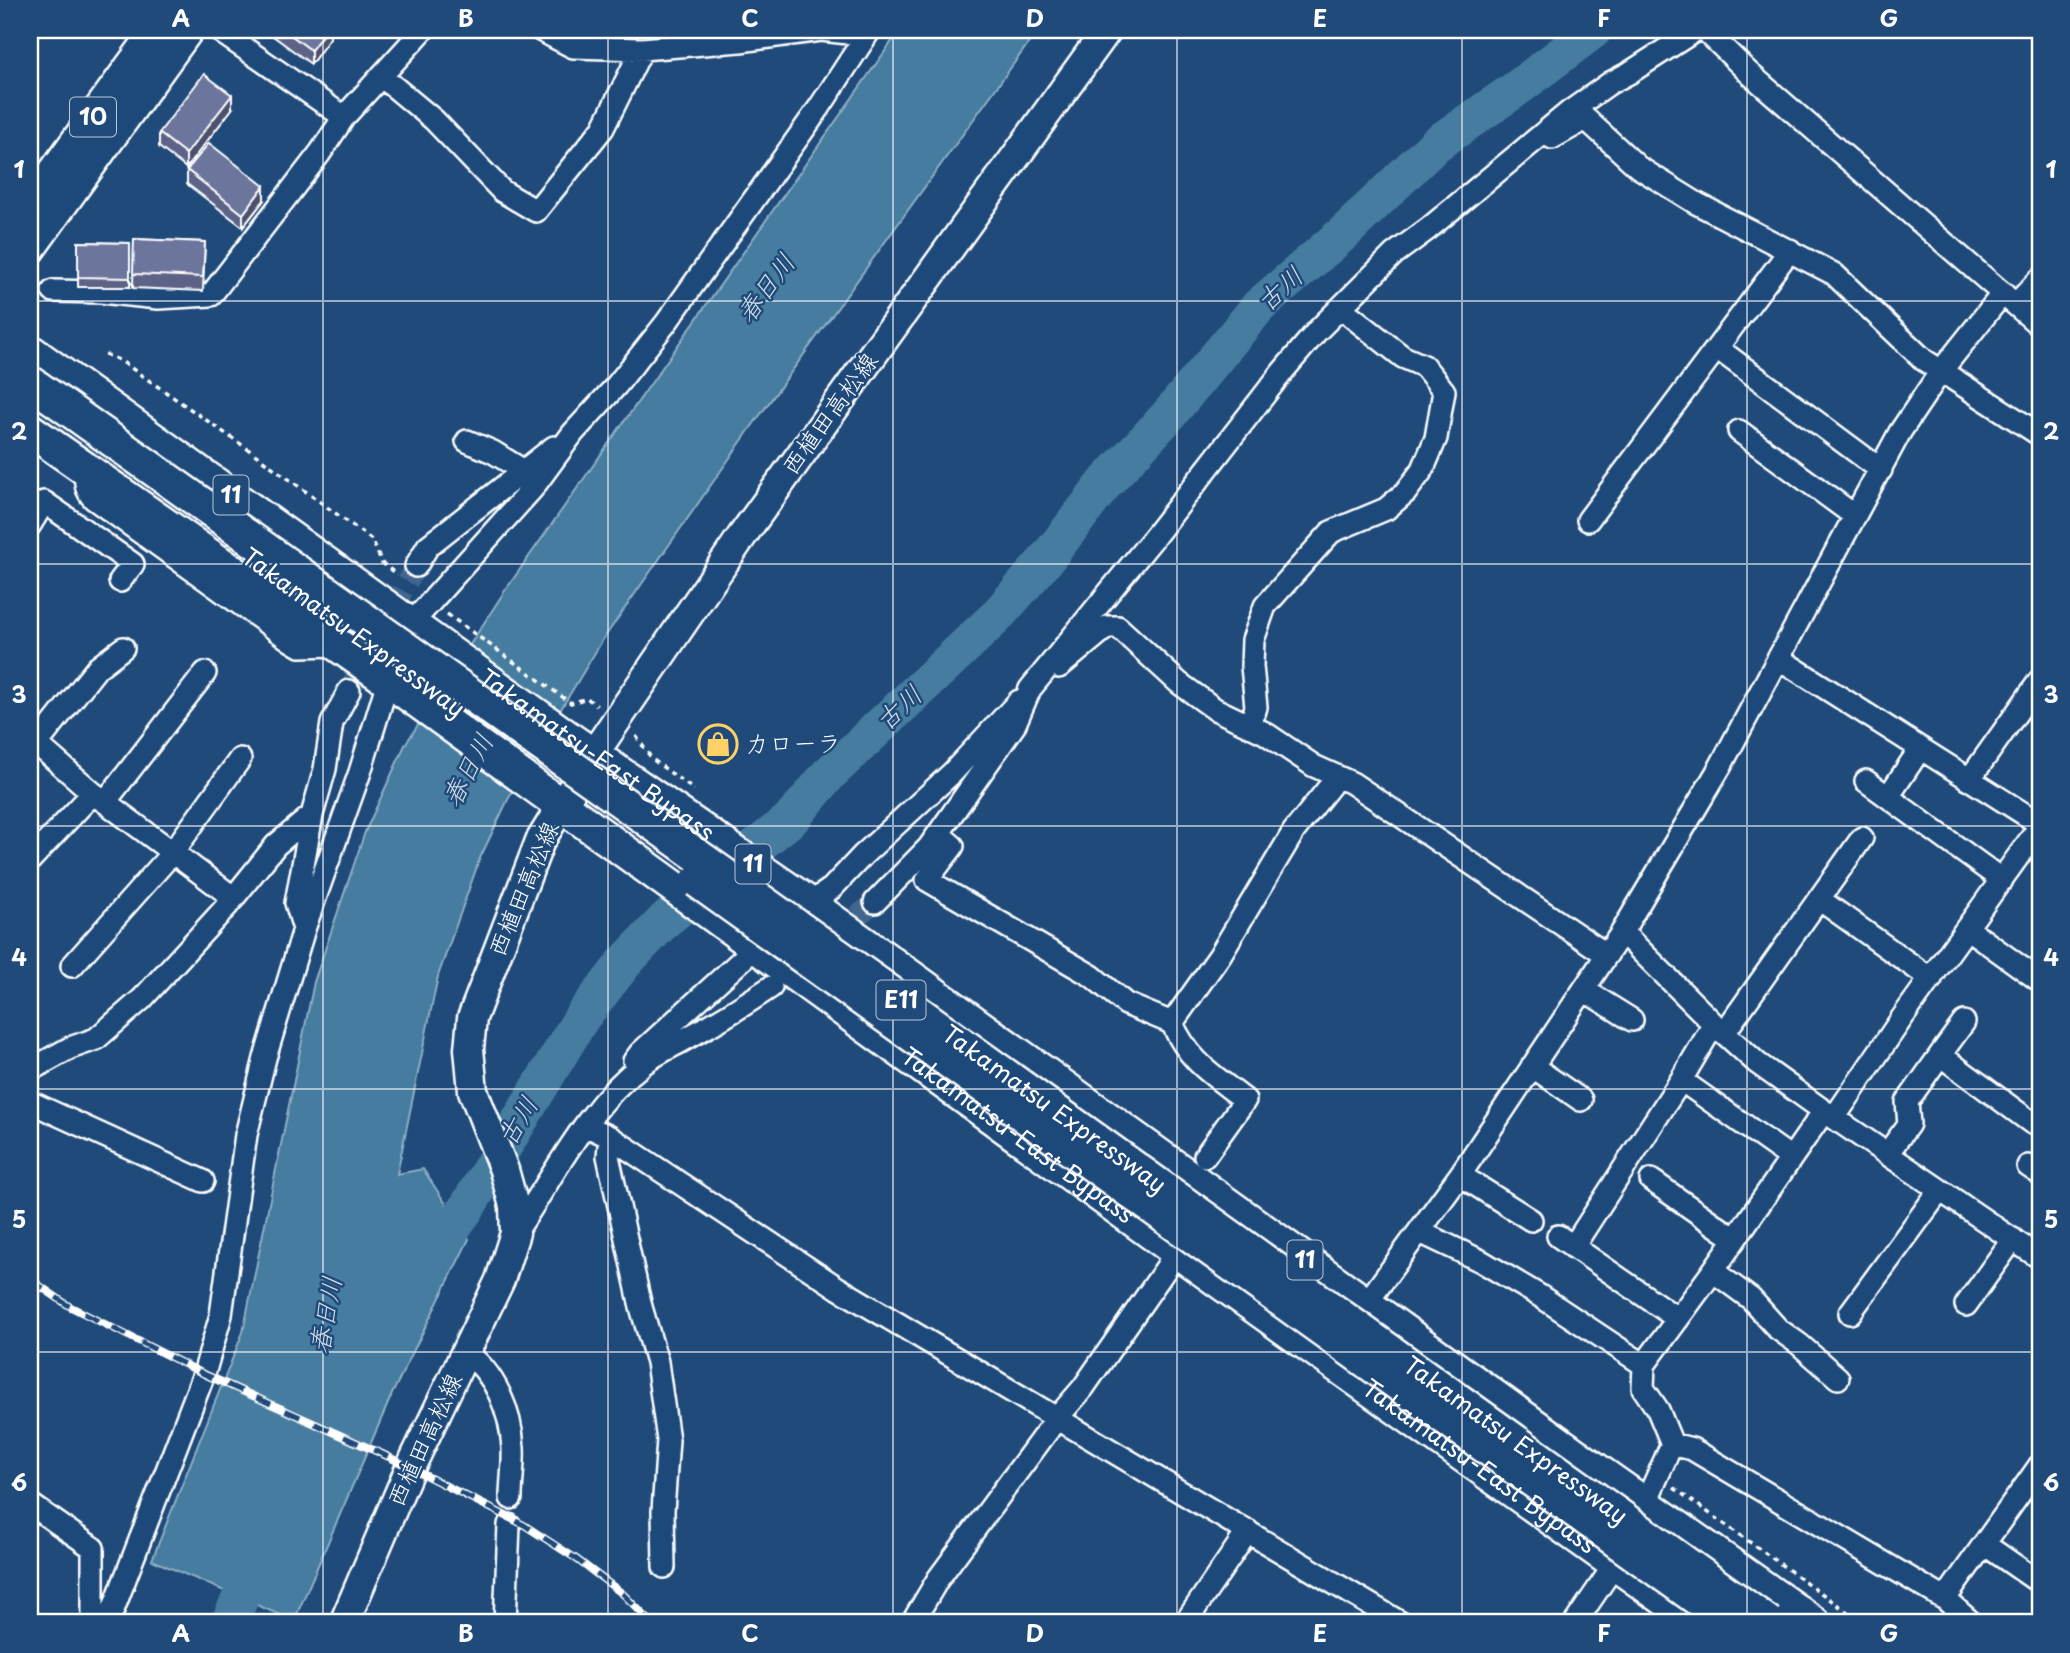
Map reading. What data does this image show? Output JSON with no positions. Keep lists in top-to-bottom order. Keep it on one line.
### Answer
{"streets":{"highway":["11","Takamatsu Expressway","Takamatsu-East Bypass","E11"],"main road":["10","西植田高松線"]},"crossings":[["西植田高松線","Takamatsu-East Bypass"],["Takamatsu Expressway","Takamatsu-East Bypass"]],"water":["春日川","古川"],"places":{"shop":["カローラ"]},"grid":{"columns":["A","B","C","D","E","F","G"],"rows":["1","2","3","4","5","6"]}}
